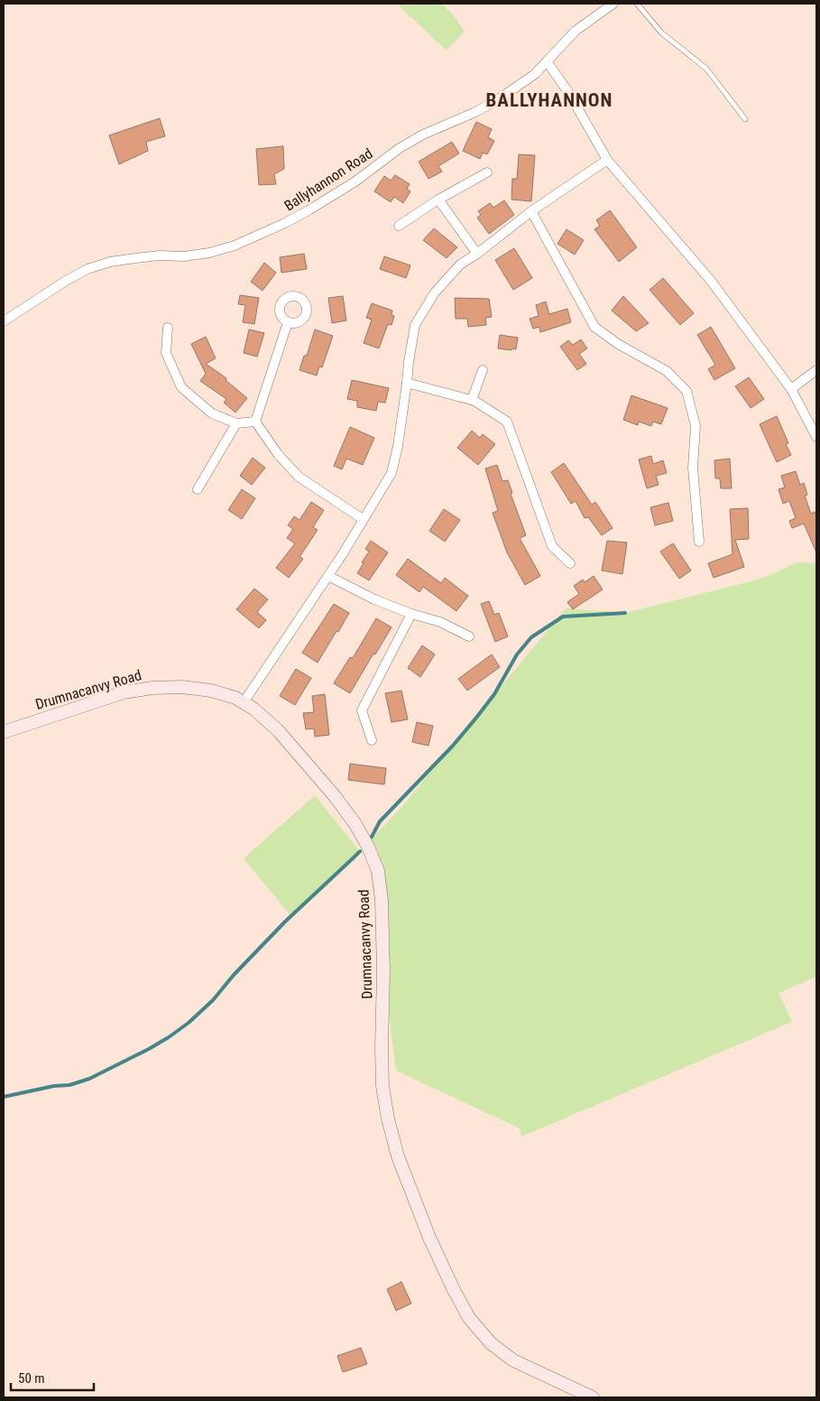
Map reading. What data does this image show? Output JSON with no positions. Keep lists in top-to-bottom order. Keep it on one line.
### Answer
{"streets":{"main road":["Drumnacanvy Road"],"street":["Ballyhannon Road"]},"districts":["BALLYHANNON"],"scale_bar":"50 m"}
